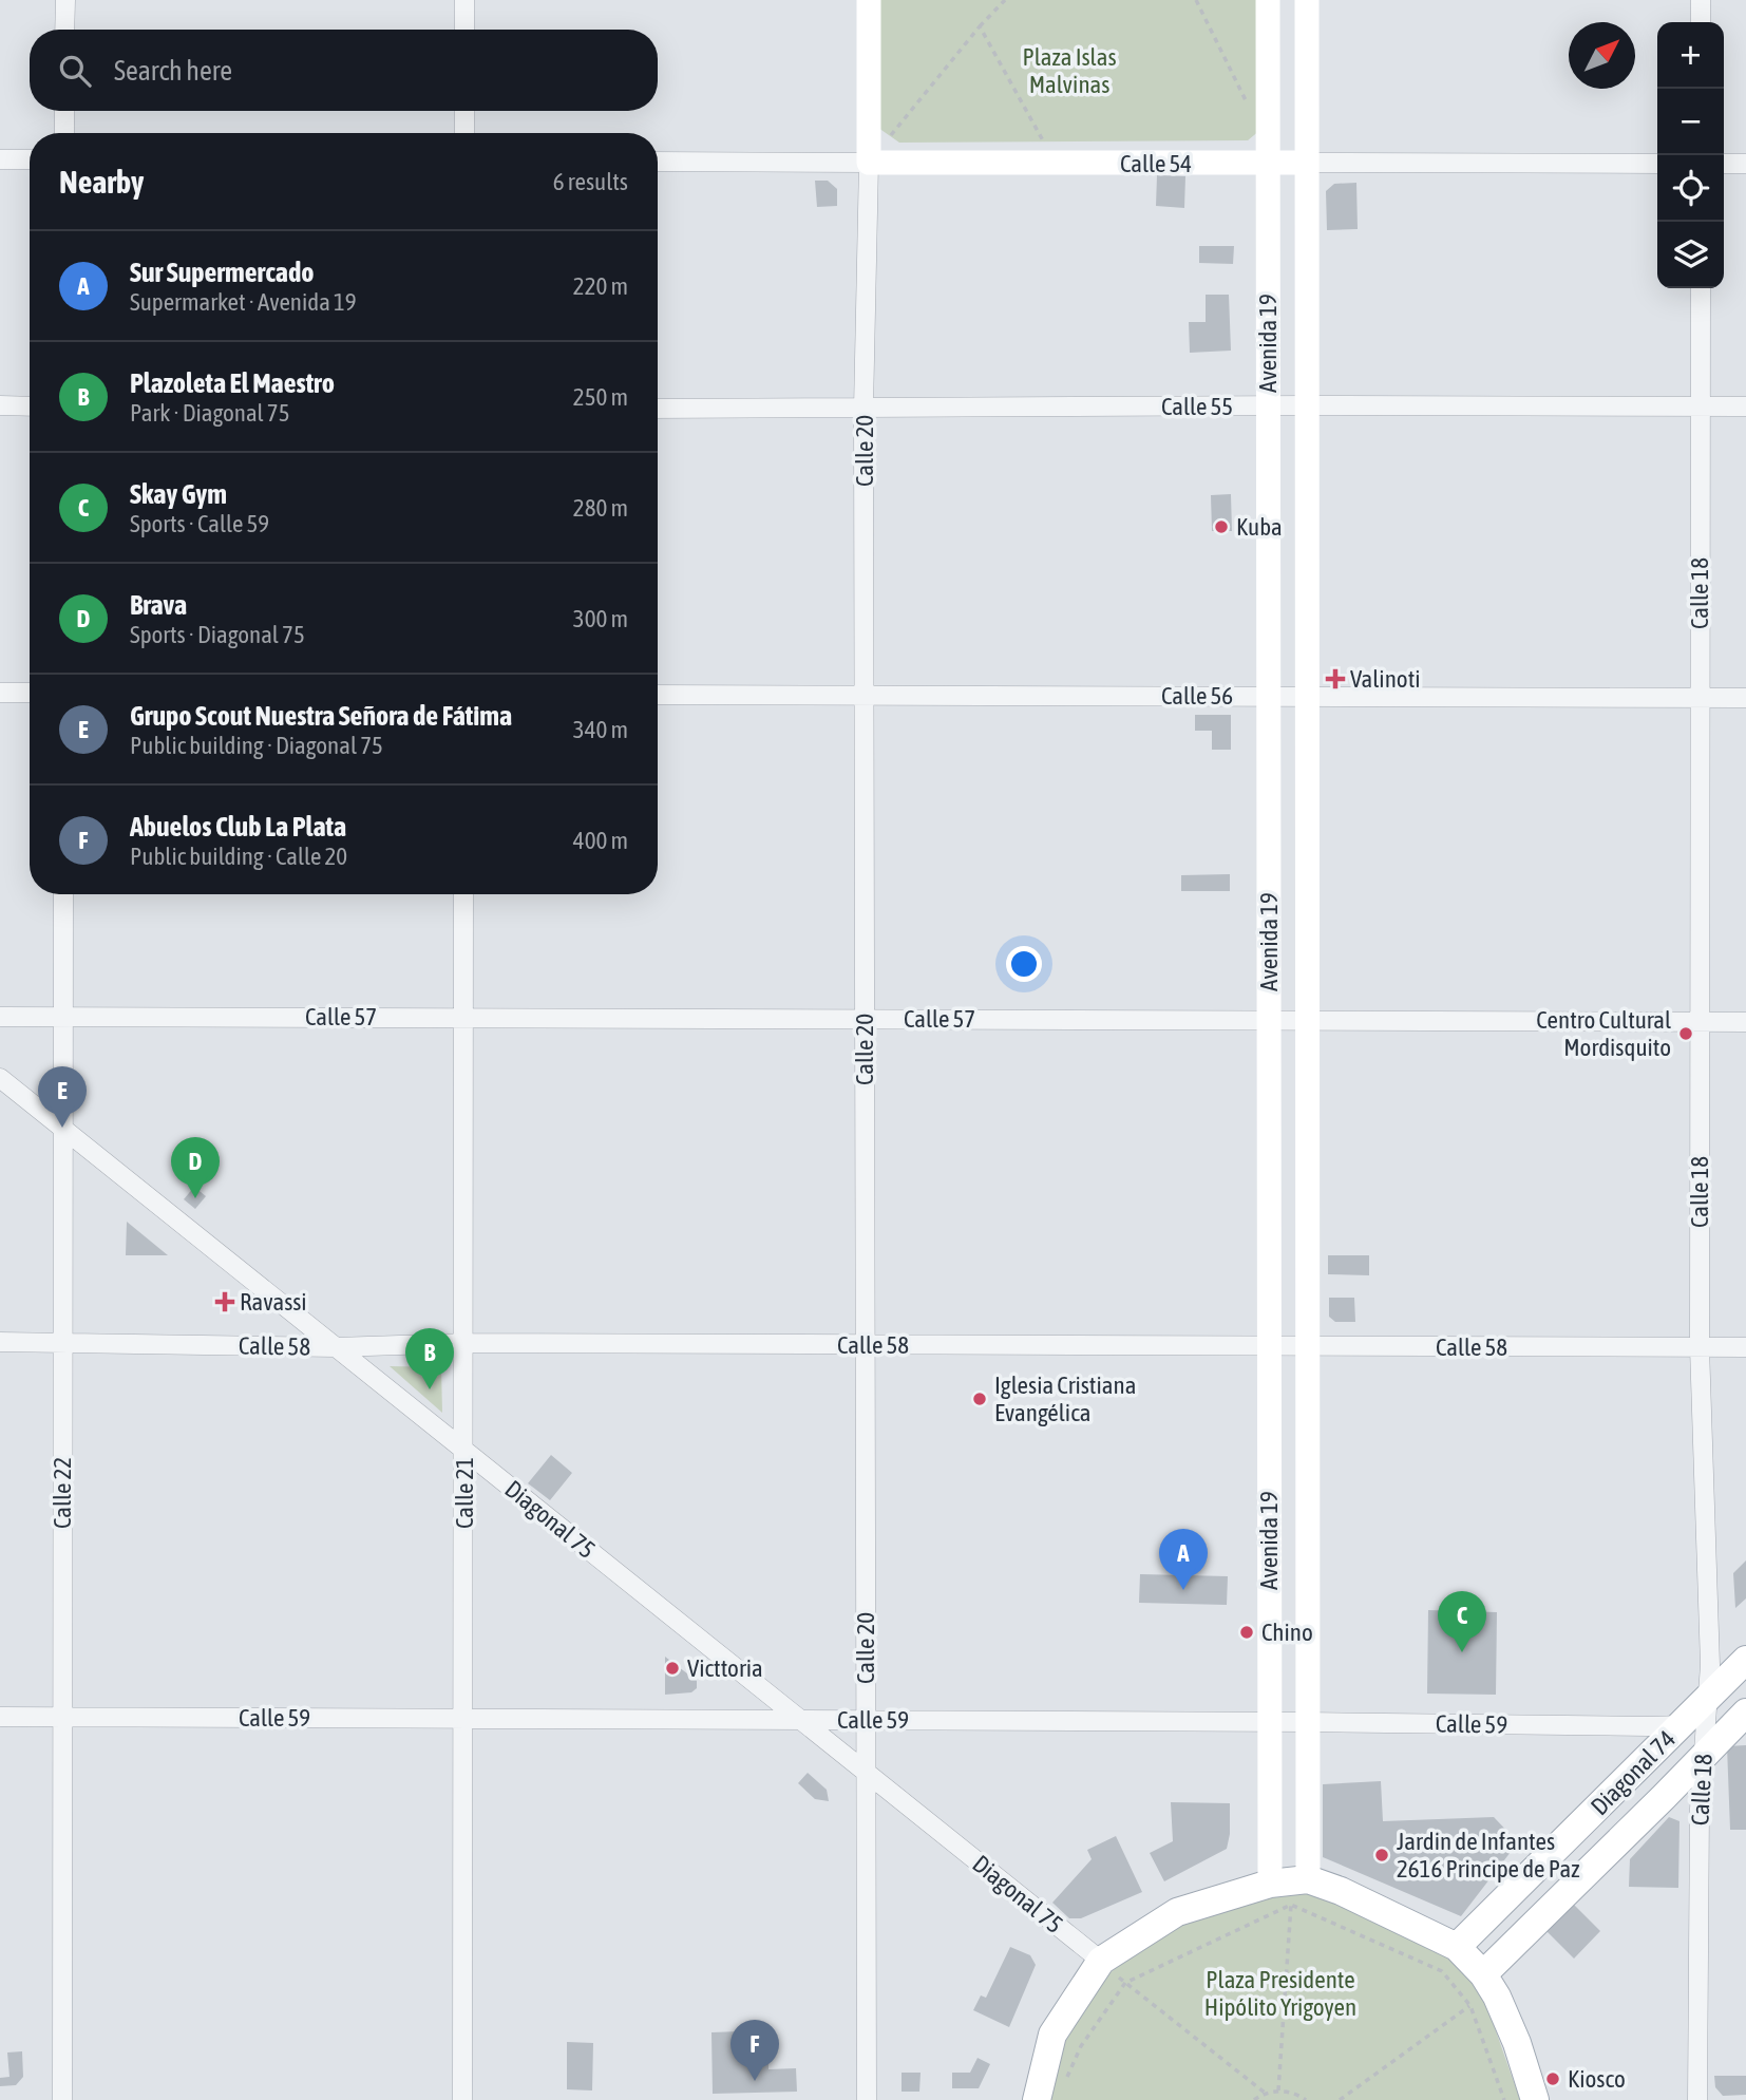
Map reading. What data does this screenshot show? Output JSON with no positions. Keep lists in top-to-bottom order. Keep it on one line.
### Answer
{"streets":{"main road":["Calle 54","Avenida 19","Calle 20","Diagonal 74"],"street":["Calle 55","Calle 18","Calle 56","Calle 57","Calle 58","Calle 22","Calle 21","Diagonal 75","Calle 59"]},"crossings":[["Calle 54","Avenida 19"],["Calle 54","Calle 20"],["Avenida 19","Calle 55"],["Avenida 19","Calle 56"],["Avenida 19","Calle 57"],["Avenida 19","Calle 58"],["Avenida 19","Calle 59"],["Calle 55","Calle 20"],["Calle 55","Calle 18"],["Calle 20","Calle 56"],["Calle 20","Calle 57"],["Calle 20","Calle 58"],["Calle 20","Diagonal 75"],["Calle 20","Calle 59"],["Calle 18","Calle 56"],["Calle 18","Calle 57"],["Calle 18","Calle 58"],["Calle 18","Calle 59"],["Calle 18","Diagonal 74"],["Calle 57","Calle 22"],["Calle 57","Calle 21"],["Calle 58","Calle 22"],["Calle 58","Calle 21"],["Calle 58","Diagonal 75"],["Calle 22","Diagonal 75"],["Calle 22","Calle 59"],["Calle 21","Diagonal 75"],["Calle 21","Calle 59"],["Diagonal 75","Calle 59"],["Calle 59","Diagonal 74"]],"parks":["Plaza Islas Malvinas","Plaza Presidente Hipólito Yrigoyen"],"places":{"other":["Kuba","Centro Cultural Mordisquito","Iglesia Cristiana Evangélica","Chino","Victtoria","Jardin de Infantes 2616 Principe de Paz","Kiosco"],"health":["Valinoti","Ravassi"]},"north":"top right","page":{"map_buttons":["+","−"],"search":"Search here","heading":["Nearby","6 results"],"list":[{"mark":"A","name":"Sur Supermercado","note":"Supermarket · Avenida 19","value":"220 m"},{"mark":"B","name":"Plazoleta El Maestro","note":"Park · Diagonal 75","value":"250 m"},{"mark":"C","name":"Skay Gym","note":"Sports · Calle 59","value":"280 m"},{"mark":"D","name":"Brava","note":"Sports · Diagonal 75","value":"300 m"},{"mark":"E","name":"Grupo Scout Nuestra Señora de Fátima","note":"Public building · Diagonal 75","value":"340 m"},{"mark":"F","name":"Abuelos Club La Plata","note":"Public building · Calle 20","value":"400 m"}],"pins":["E","D","B","A","C","F"]}}
